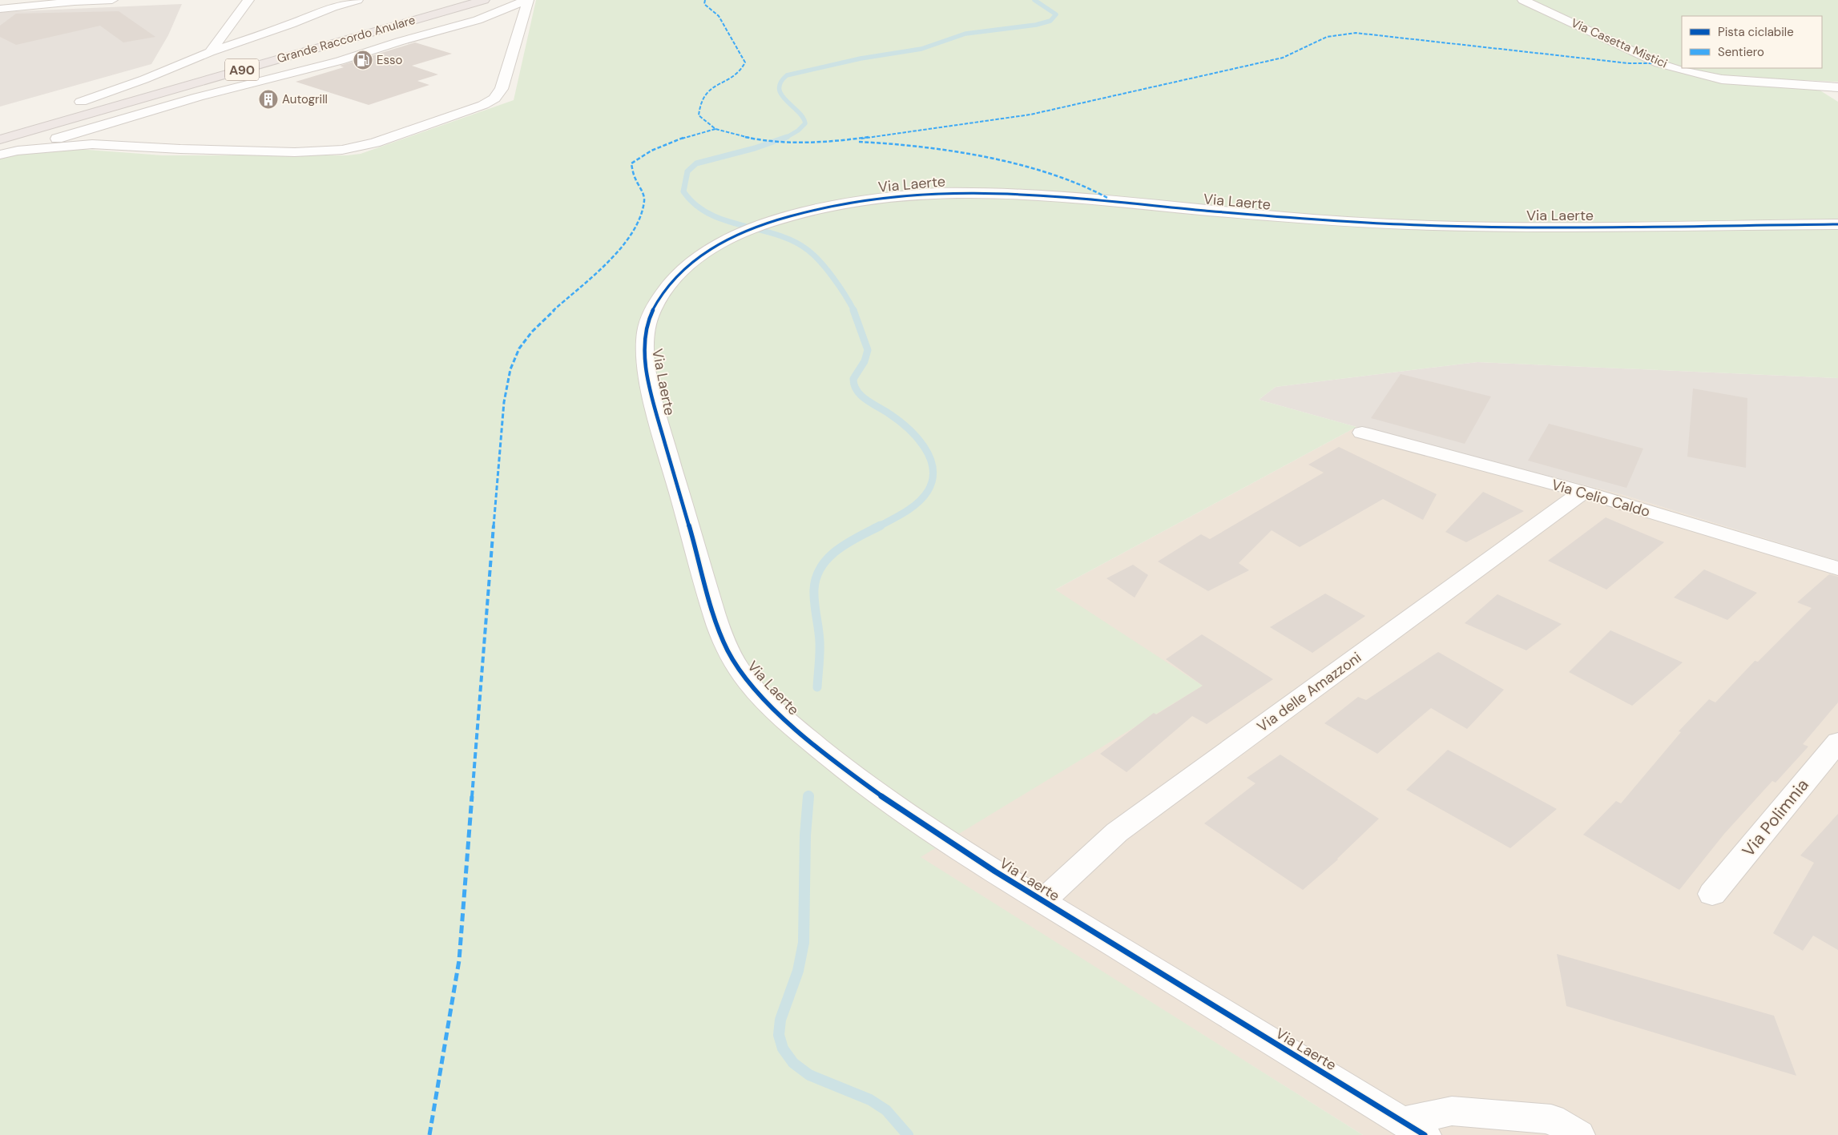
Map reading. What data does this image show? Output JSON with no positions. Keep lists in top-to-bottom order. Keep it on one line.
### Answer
{"streets":{"highway":["Grande Raccordo Anulare","A90"],"street":["Via Casetta Mistici","Via Laerte","Via Celio Caldo","Via delle Amazzoni","Via Polimnia"]},"crossings":[["Via Laerte","Via delle Amazzoni"],["Via Celio Caldo","Via delle Amazzoni"]],"places":{"fuel station":["Esso"],"building":["Autogrill"]},"legend":["Pista ciclabile","Sentiero"]}
